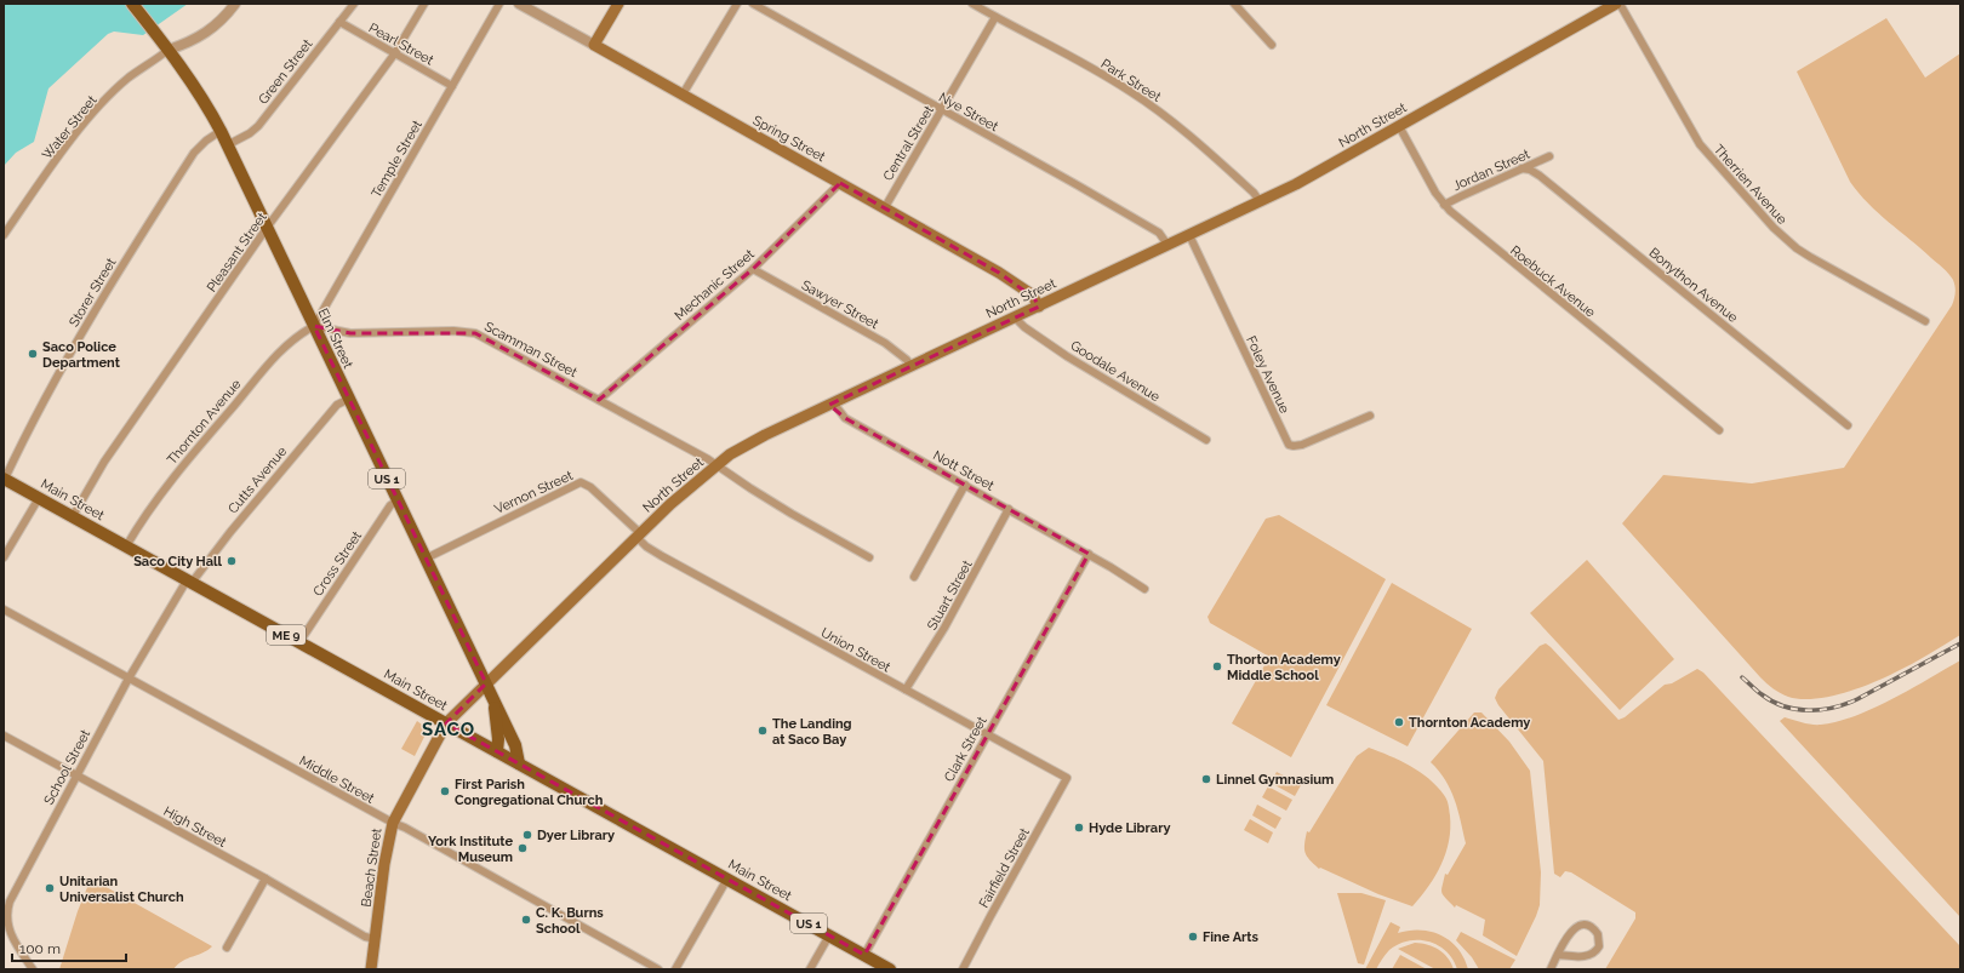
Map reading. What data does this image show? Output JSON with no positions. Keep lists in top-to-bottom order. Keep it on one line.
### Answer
{"streets":{"main road":["North Street","Spring Street","Elm Street","US 1","Main Street","ME 9","Beach Street"],"street":["Pearl Street","Green Street","Park Street","Nye Street","Water Street","Central Street","Temple Street","Jordan Street","Therrien Avenue","Pleasant Street","Roebuck Avenue","Mechanic Street","Bonython Avenue","Storer Street","Sawyer Street","Scamman Street","Goodale Avenue","Foley Avenue","Thornton Avenue","Nott Street","Cutts Avenue","Vernon Street","Cross Street","Stuart Street","Union Street","Clark Street","School Street","Middle Street","High Street","Fairfield Street"]},"crossings":[["Pearl Street","Green Street"],["Pearl Street","Temple Street"],["Pearl Street","Pleasant Street"],["Green Street","Elm Street"],["Park Street","North Street"],["Park Street","Central Street"],["Nye Street","North Street"],["Nye Street","Central Street"],["North Street","Spring Street"],["North Street","Roebuck Avenue"],["North Street","Sawyer Street"],["North Street","Elm Street"],["North Street","Scamman Street"],["North Street","Goodale Avenue"],["North Street","Foley Avenue"],["North Street","Nott Street"],["North Street","Vernon Street"],["North Street","Union Street"],["North Street","Beach Street"],["Water Street","Elm Street"],["Spring Street","Central Street"],["Spring Street","Mechanic Street"],["Temple Street","Elm Street"],["Temple Street","Scamman Street"],["Temple Street","Thornton Avenue"],["Jordan Street","Roebuck Avenue"],["Jordan Street","Bonython Avenue"],["Pleasant Street","Elm Street"],["Pleasant Street","Main Street"],["Mechanic Street","Sawyer Street"],["Mechanic Street","Scamman Street"],["Storer Street","Elm Street"],["Storer Street","Main Street"],["Elm Street","Scamman Street"],["Elm Street","Thornton Avenue"],["Elm Street","Cutts Avenue"],["Elm Street","Vernon Street"],["Elm Street","Main Street"],["Elm Street","Cross Street"],["Elm Street","Beach Street"],["Scamman Street","Thornton Avenue"],["Thornton Avenue","Main Street"],["Nott Street","Stuart Street"],["Nott Street","Clark Street"],["Cutts Avenue","Main Street"],["Cutts Avenue","School Street"],["Vernon Street","Union Street"],["Main Street","Cross Street"],["Main Street","Clark Street"],["Main Street","School Street"],["Main Street","Beach Street"],["Stuart Street","Union Street"],["Union Street","Clark Street"],["Union Street","Fairfield Street"],["School Street","Middle Street"],["School Street","High Street"],["Middle Street","Beach Street"],["High Street","Beach Street"]],"districts":["SACO"],"places":["Saco Police Department","Saco City Hall","Thorton Academy Middle School","Thornton Academy","The Landing at Saco Bay","Linnel Gymnasium","First Parish Congregational Church","Hyde Library","Dyer Library","York Institute Museum","Unitarian Universalist Church","C. K. Burns School","Fine Arts"],"scale_bar":"100 m"}
